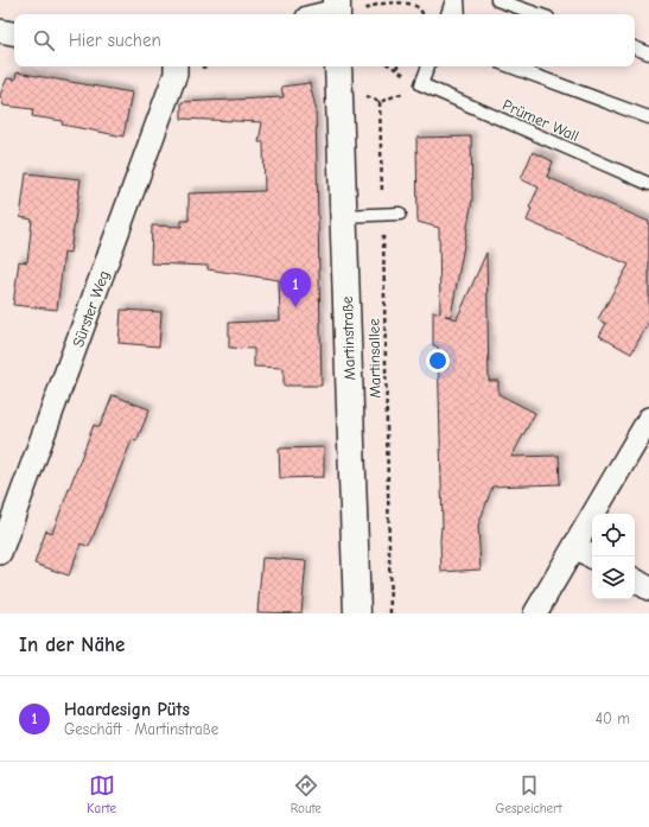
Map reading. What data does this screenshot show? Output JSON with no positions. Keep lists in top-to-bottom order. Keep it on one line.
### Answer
{"streets":{"main road":["Martinstraße"],"street":["Sürster Weg"],"lane":["Prümer Wall"],"path":["Martinsallee"]},"page":{"search":"Hier suchen","pins":"1","heading":"In der Nähe","list":[{"mark":"1","name":"Haardesign Püts","note":"Geschäft · Martinstraße","value":"40 m"}],"nav":["Karte","Route","Gespeichert"]}}
